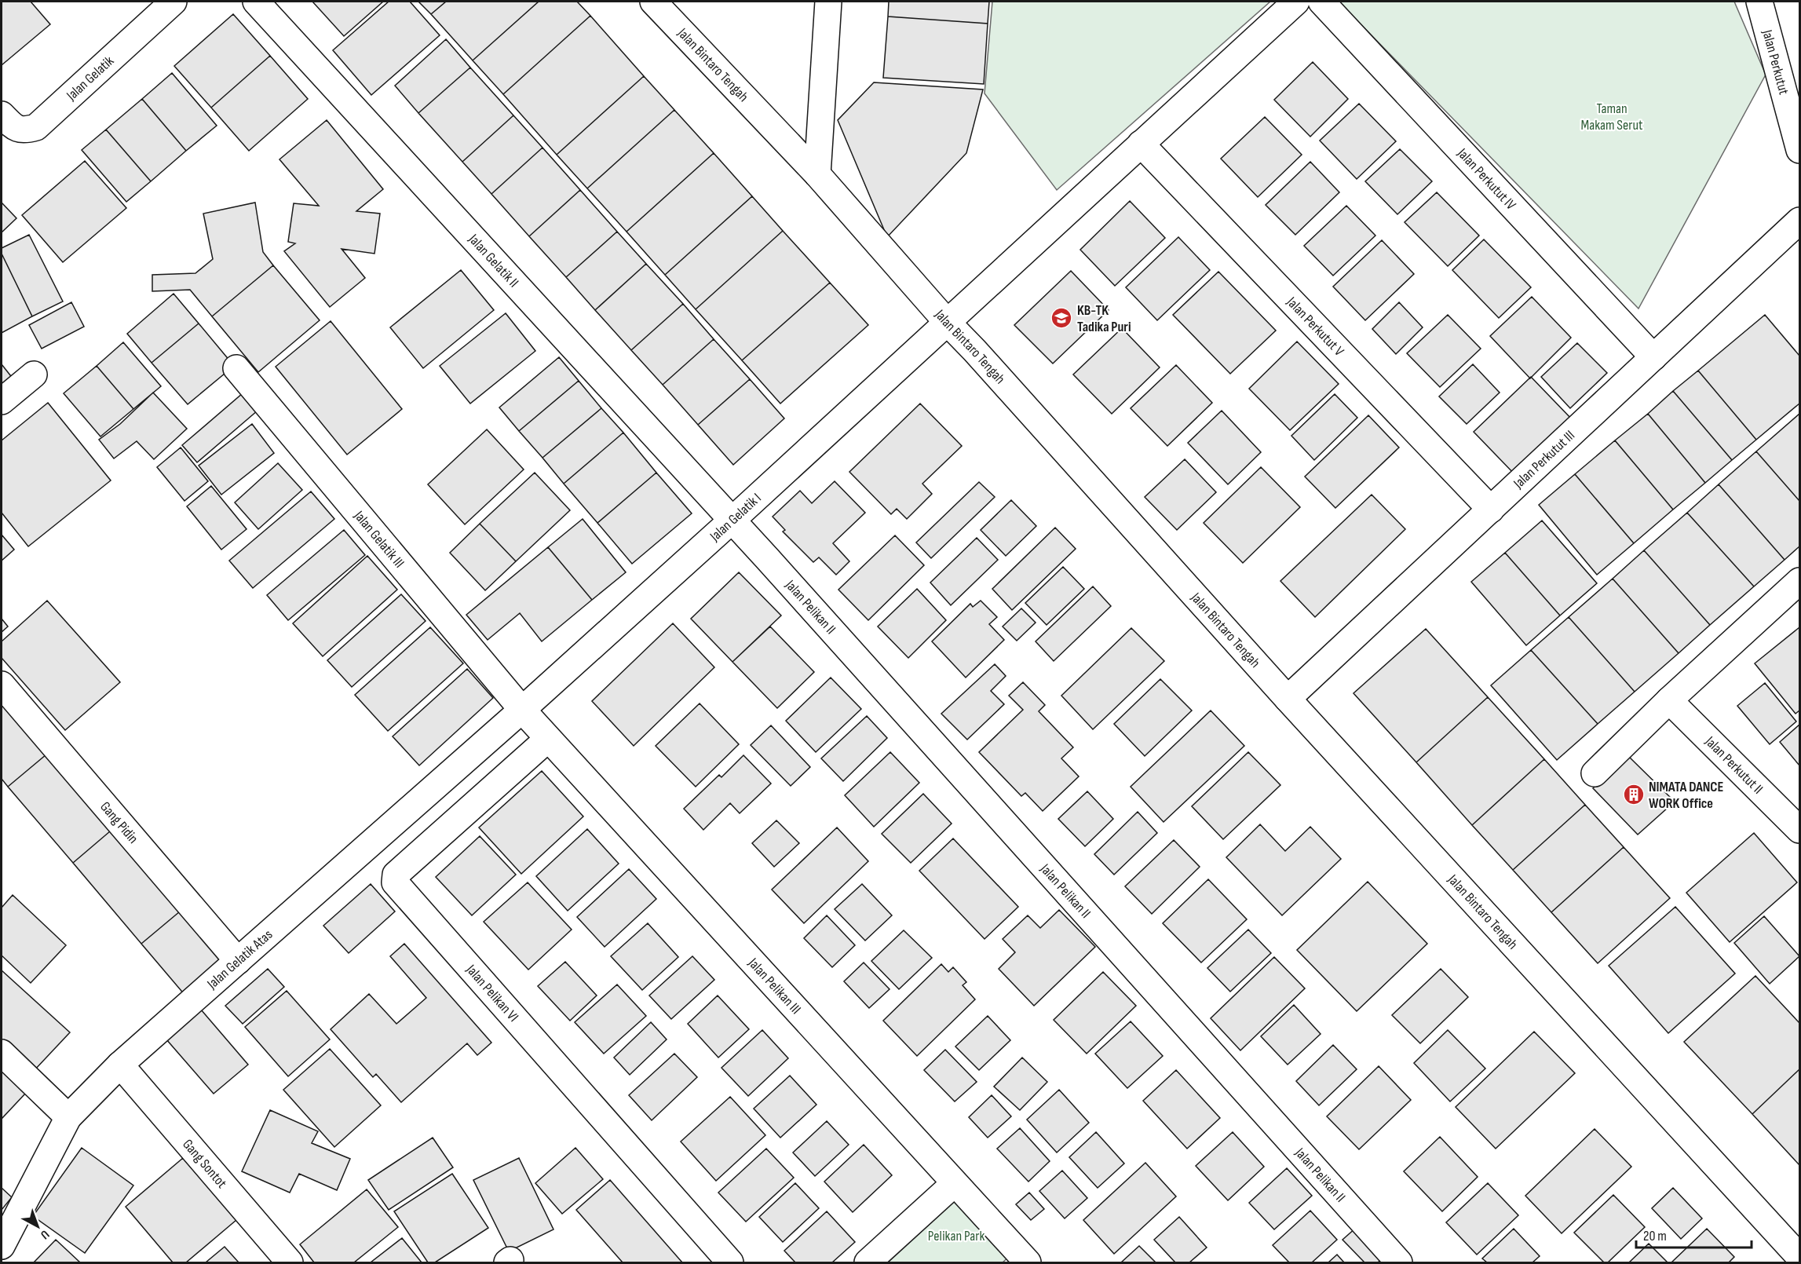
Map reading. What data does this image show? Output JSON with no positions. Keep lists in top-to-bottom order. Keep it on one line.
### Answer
{"streets":{"street":["Jalan Perkutut","Jalan Bintaro Tengah","Jalan Gelatik","Jalan Perkutut IV","Jalan Gelatik II","Jalan Perkutut V","Jalan Perkutut III","Jalan Gelatik I","Jalan Gelatik III","Jalan Pelikan II","Jalan Perkutut II","Gang Pidin","Jalan Gelatik Atas","Jalan Pelikan III","Jalan Pelikan VI","Gang Sontot"]},"crossings":[["Jalan Bintaro Tengah","Jalan Perkutut III"],["Jalan Bintaro Tengah","Jalan Gelatik I"],["Jalan Perkutut IV","Jalan Perkutut III"],["Jalan Gelatik II","Jalan Gelatik I"],["Jalan Gelatik II","Jalan Pelikan II"],["Jalan Perkutut V","Jalan Perkutut III"],["Jalan Perkutut V","Jalan Gelatik I"],["Jalan Gelatik I","Jalan Gelatik III"],["Jalan Gelatik I","Jalan Pelikan II"],["Jalan Gelatik I","Jalan Gelatik Atas"],["Jalan Gelatik I","Jalan Pelikan III"],["Jalan Gelatik III","Jalan Gelatik Atas"],["Jalan Gelatik III","Jalan Pelikan III"],["Gang Pidin","Jalan Gelatik Atas"],["Jalan Gelatik Atas","Jalan Pelikan III"],["Jalan Gelatik Atas","Gang Sontot"],["Jalan Pelikan III","Jalan Pelikan VI"]],"parks":["Taman Makam Serut","Pelikan Park"],"places":{"school or university":["KB-TK Tadika Puri"],"building":["NIMATA DANCE WORK Office"]},"scale_bar":"20 m","north":"bottom right"}
